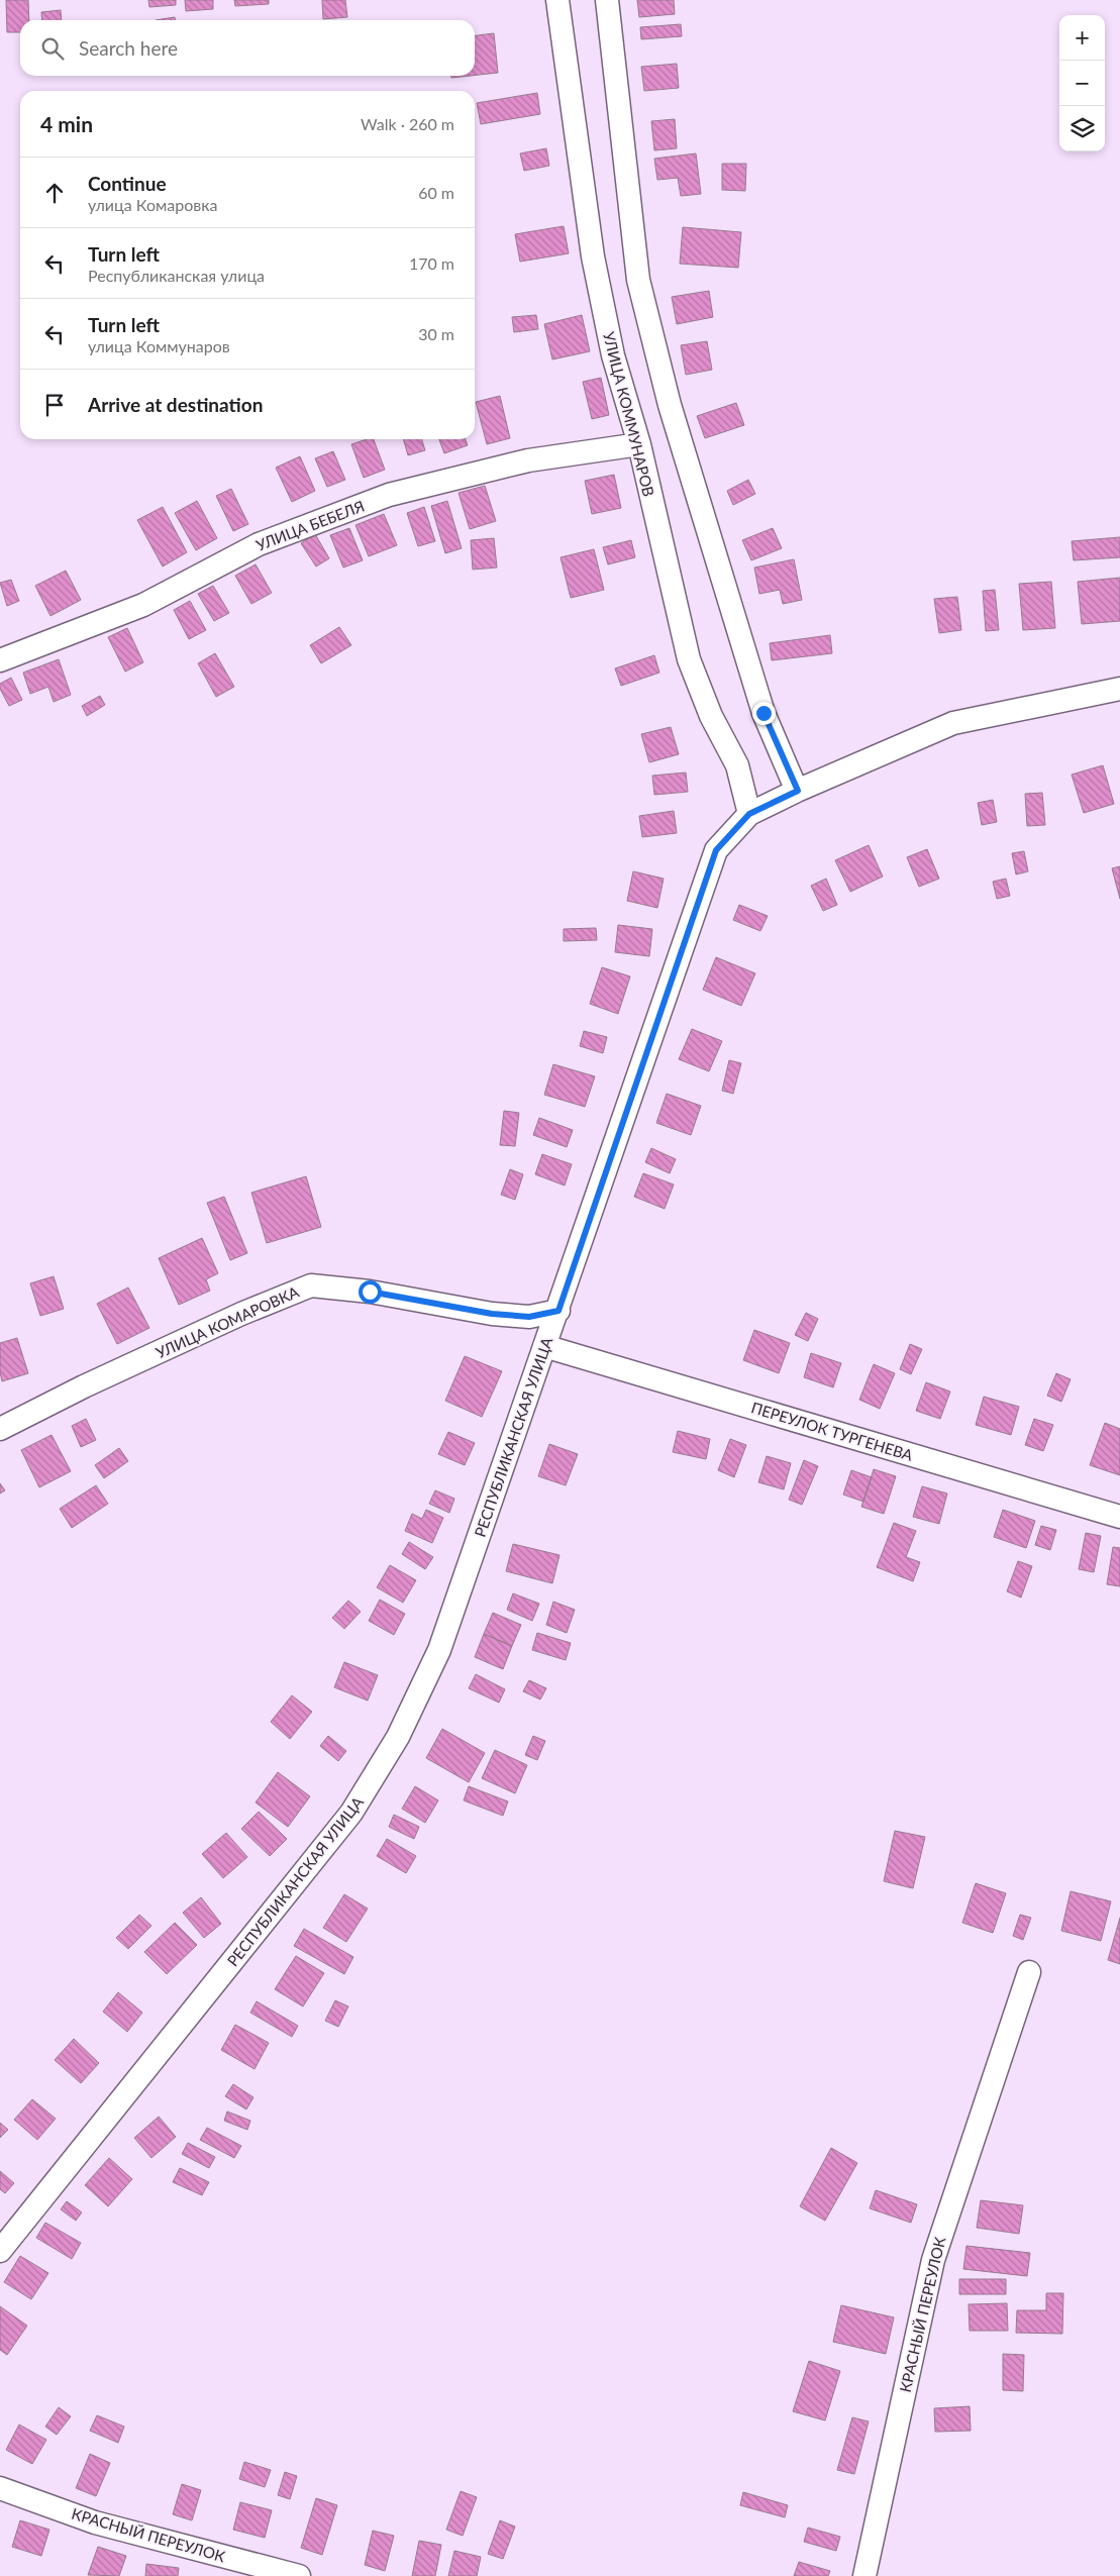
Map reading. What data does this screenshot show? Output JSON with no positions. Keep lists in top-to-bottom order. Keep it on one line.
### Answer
{"streets":{"street":["УЛИЦА КОММУНАРОВ","УЛИЦА БЕБЕЛЯ","УЛИЦА КОМАРОВКА","ПЕРЕУЛОК ТУРГЕНЕВА","РЕСПУБЛИКАНСКАЯ УЛИЦА","КРАСНЫЙ ПЕРЕУЛОК"]},"crossings":[["УЛИЦА КОММУНАРОВ","УЛИЦА БЕБЕЛЯ"],["УЛИЦА КОММУНАРОВ","РЕСПУБЛИКАНСКАЯ УЛИЦА"],["УЛИЦА КОМАРОВКА","РЕСПУБЛИКАНСКАЯ УЛИЦА"],["ПЕРЕУЛОК ТУРГЕНЕВА","РЕСПУБЛИКАНСКАЯ УЛИЦА"]],"page":{"map_buttons":["+","−"],"search":"Search here","heading":["4 min","Walk · 260 m"],"list":[["Continue","улица Комаровка","60 m"],["Turn left","Республиканская улица","170 m"],["Turn left","улица Коммунаров","30 m"],"Arrive at destination"]}}
